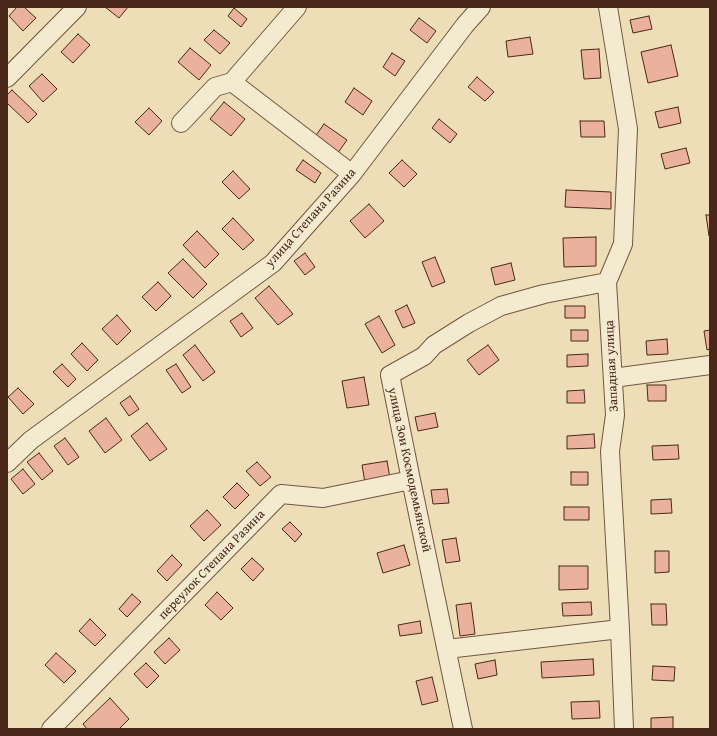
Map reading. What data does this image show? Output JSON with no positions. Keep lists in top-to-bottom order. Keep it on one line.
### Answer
{"streets":{"street":["улица Степана Разина","Западная улица","улица Зои Космодемьянской","переулок Степана Разина"]},"crossings":[["Западная улица","улица Зои Космодемьянской"],["улица Зои Космодемьянской","переулок Степана Разина"]]}
